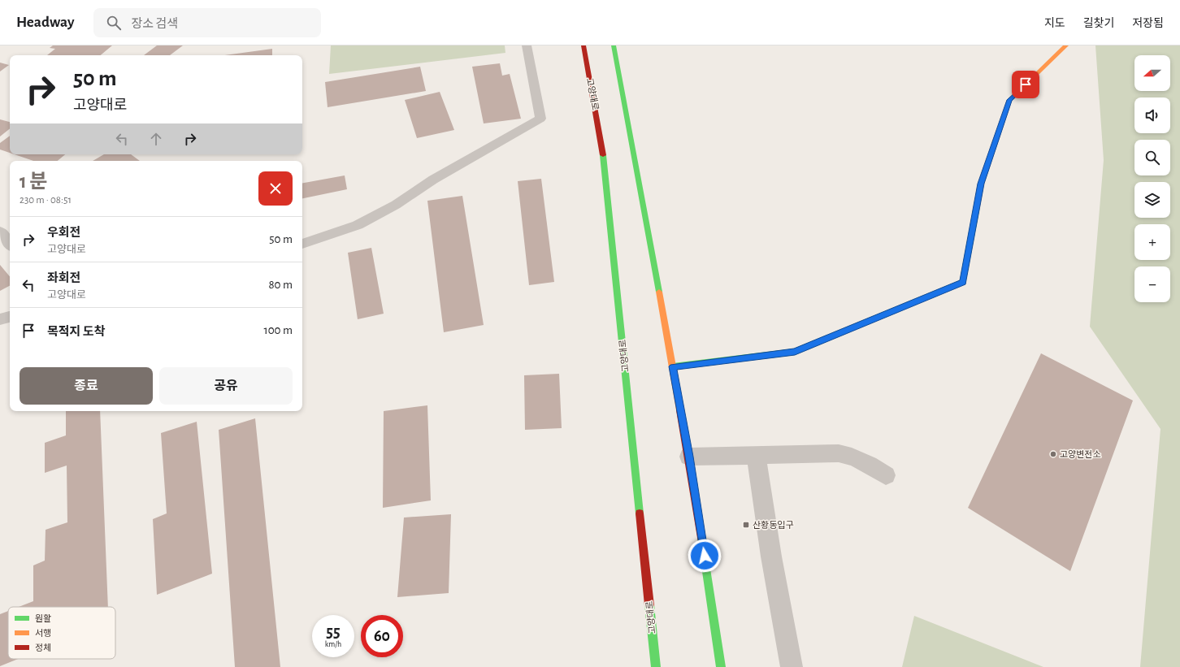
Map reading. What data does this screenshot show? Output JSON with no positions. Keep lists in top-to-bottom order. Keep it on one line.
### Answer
{"streets":{"main road":["고양대로"]},"places":{"other":["고양변전소"],"transit":["산황동입구"]},"legend":["원활","서행","정체"],"north":"left","page":{"header":"Headway","search":"장소 검색","nav":["지도","길찾기","저장됨"],"map_buttons":["+","−"],"turn":["50 m","고양대로"],"heading":["1 분","230 m · 08:51"],"list":[{"name":"우회전","note":"고양대로","value":"50 m"},{"name":"좌회전","note":"고양대로","value":"80 m"},{"name":"목적지 도착","value":"100 m"}],"buttons":["종료","공유"],"speed":"55 km/h","limit":"60"}}
